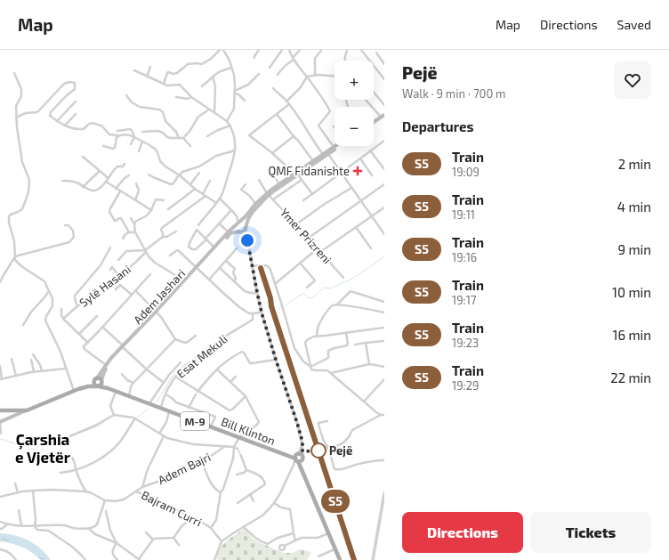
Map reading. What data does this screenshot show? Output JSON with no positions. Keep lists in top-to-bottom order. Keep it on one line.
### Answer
{"streets":{"main road":["Adem Jashari","M-9","Bill Klinton"],"street":["Ymer Prizreni","Sylë Hasani","Esat Mekuli","Adem Bajri","Bajram Curri"]},"crossings":[["Ymer Prizreni","Adem Jashari"],["Adem Jashari","M-9"],["Adem Jashari","Bill Klinton"],["Esat Mekuli","Bill Klinton"],["M-9","Bill Klinton"],["Adem Bajri","Bajram Curri"]],"districts":["Çarshia e Vjetër"],"places":{"health":["QMF Fidanishte"],"other":["Pejë"]},"page":{"header":"Map","nav":["Map","Directions","Saved"],"on_map":"S5","heading":[["Pejë","Walk · 9 min · 700 m"],"Departures"],"map_buttons":["+","−"],"list":[{"mark":"S5","name":"Train","note":"19:09","value":"2 min"},{"mark":"S5","name":"Train","note":"19:11","value":"4 min"},{"mark":"S5","name":"Train","note":"19:16","value":"9 min"},{"mark":"S5","name":"Train","note":"19:17","value":"10 min"},{"mark":"S5","name":"Train","note":"19:23","value":"16 min"},{"mark":"S5","name":"Train","note":"19:29","value":"22 min"}],"buttons":["Directions","Tickets"]}}
